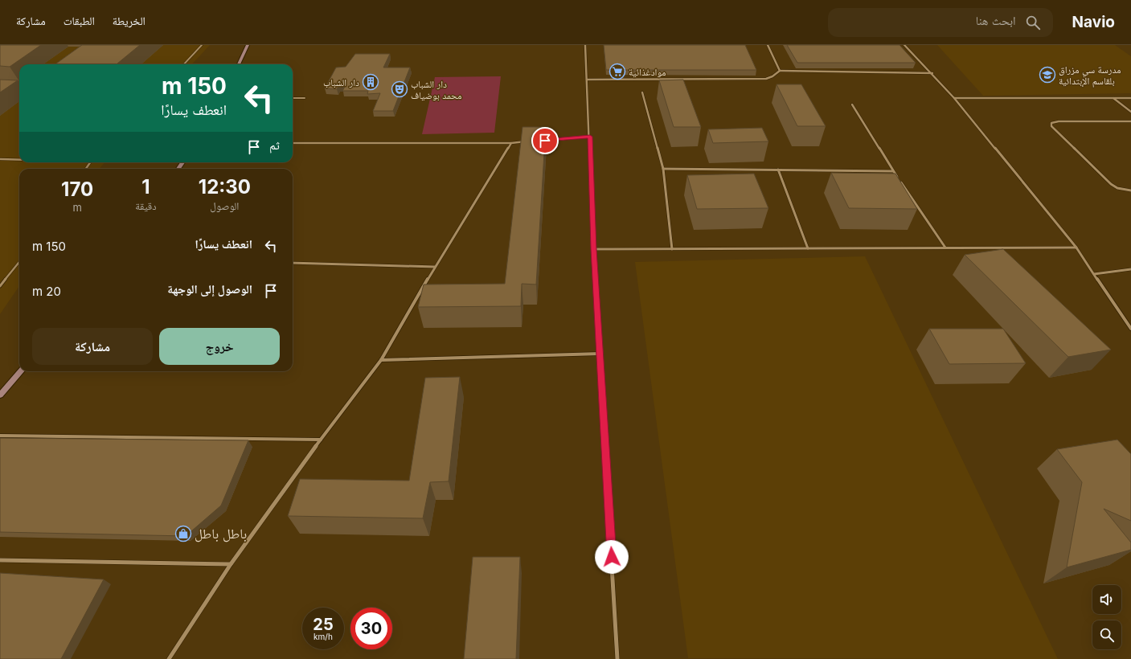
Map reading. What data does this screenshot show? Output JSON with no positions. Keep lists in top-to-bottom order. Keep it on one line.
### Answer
{"places":{"supermarket":["موادغذائية"],"school or university":["مدرسة سي مزراق بلقاسم الإبتدائية"],"building":["دار الشباب"],"theatre":["دار الشباب محمد بوضياف"],"shop":["باطل باطل"]},"page":{"header":"Navio","search":"ابحث هنا","nav":["الخريطة","الطبقات","مشاركة"],"turn":["150 m","انعطف يسارًا"],"then":"ثم","eta":["12:30","الوصول","1","دقيقة","170","m"],"list":[{"name":"انعطف يسارًا","value":"150 m"},{"name":"الوصول إلى الوجهة","value":"20 m"}],"buttons":["خروج","مشاركة"],"speed":"25 km/h","limit":"30"}}
